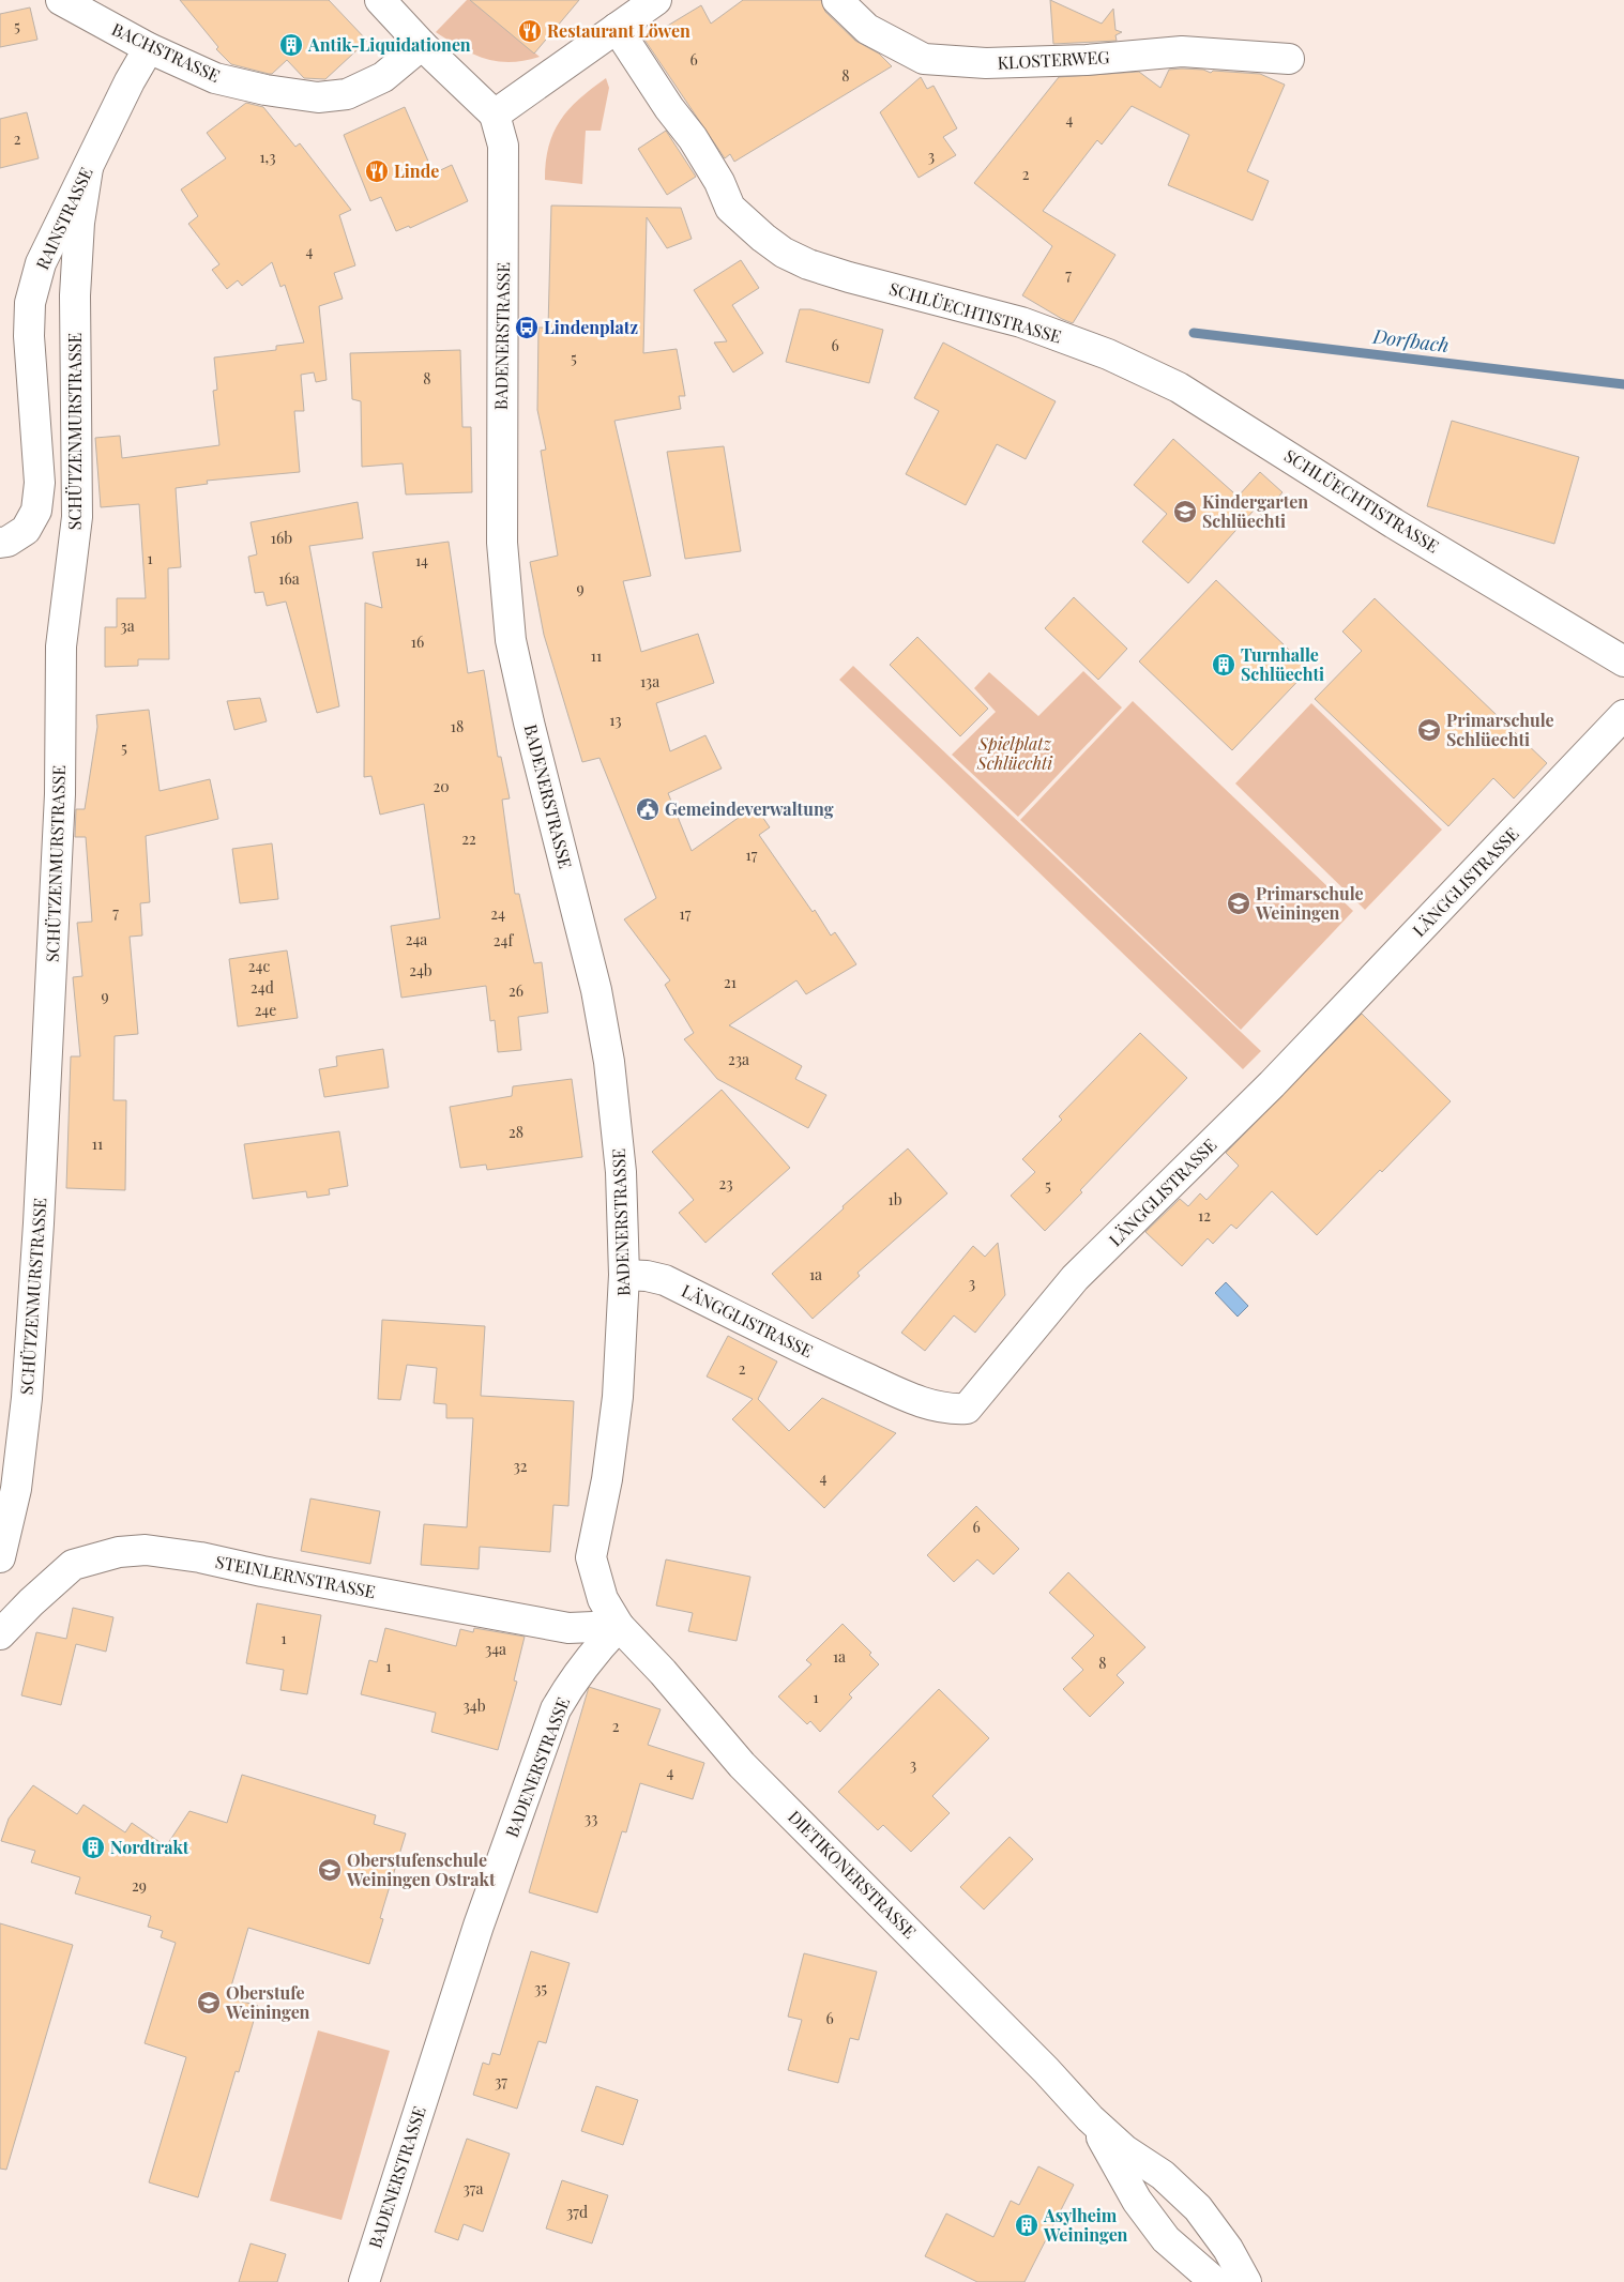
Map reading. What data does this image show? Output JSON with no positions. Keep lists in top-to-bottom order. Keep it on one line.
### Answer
{"streets":{"street":["BACHSTRASSE","KLOSTERWEG","RAINSTRASSE","SCHLÜECHTISTRASSE","BADENERSTRASSE","SCHÜTZENMURSTRASSE","LÄNGGLISTRASSE","STEINLERNSTRASSE","DIETIKONERSTRASSE"]},"crossings":[["BACHSTRASSE","RAINSTRASSE"],["RAINSTRASSE","SCHÜTZENMURSTRASSE"],["BADENERSTRASSE","LÄNGGLISTRASSE"],["BADENERSTRASSE","STEINLERNSTRASSE"],["BADENERSTRASSE","DIETIKONERSTRASSE"],["STEINLERNSTRASSE","DIETIKONERSTRASSE"]],"water":["Dorfbach"],"parks":["Spielplatz Schlüechti"],"places":{"restaurant":["Restaurant Löwen","Linde"],"building":["Antik-Liquidationen","Turnhalle Schlüechti","Nordtrakt","Asylheim Weiningen"],"bus stop":["Lindenplatz"],"school or university":["Kindergarten Schlüechti","Primarschule Schlüechti","Primarschule Weiningen","Oberstufenschule Weiningen Ostrakt","Oberstufe Weiningen"],"public building":["Gemeindeverwaltung"]},"house_numbers":["5","6","8","4","2","3","1,3","2","4","7","6","5","8","16b","1","14","16a","9","3a","16","11","13a","13","18","5","20","22","17","7","24","17","24a","24f","24c","24b","21","24d","26","9","24e","23a","28","11","23","5","1b","12","1a","3","2","32","4","6","1","34a","1a","8","1","1","34b","2","3","4","33","29","35","6","37","37a","37d"]}
